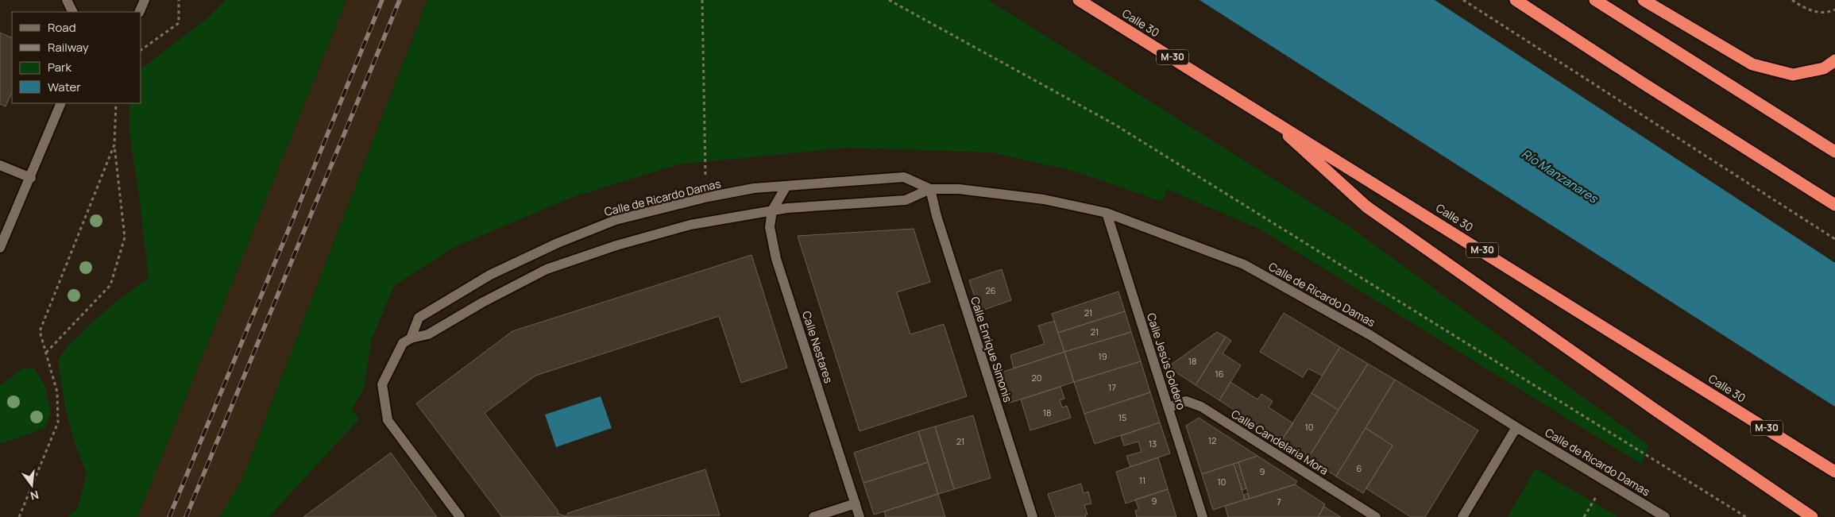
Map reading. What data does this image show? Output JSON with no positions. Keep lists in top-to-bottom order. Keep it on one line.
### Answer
{"streets":{"highway":["Calle 30","M-30"],"street":["Calle de Ricardo Damas","Calle Nestares","Calle Enrique Simonis","Calle Jesús Goldero","Calle Candelaria Mora"]},"crossings":[["Calle de Ricardo Damas","Calle Nestares"],["Calle de Ricardo Damas","Calle Enrique Simonis"],["Calle de Ricardo Damas","Calle Jesús Goldero"],["Calle Jesús Goldero","Calle Candelaria Mora"]],"water":["Río Manzanares"],"house_numbers":["26","21","21","19","18","16","20","17","18","15","10","12","21","13","6","9","11","10","9","7"],"legend":["Road","Railway","Park","Water"],"north":"bottom"}
